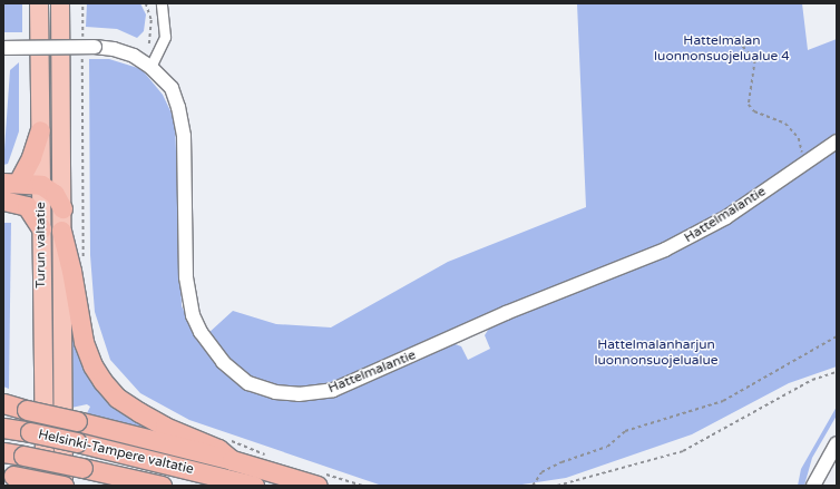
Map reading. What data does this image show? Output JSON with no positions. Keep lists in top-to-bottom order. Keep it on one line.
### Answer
{"streets":{"highway":["Turun valtatie","Helsinki-Tampere valtatie"],"street":["Hattelmalantie"]},"parks":["Hattelmalan luonnonsuojelualue 4","Hattelmalanharjun luonnonsuojelualue"]}
